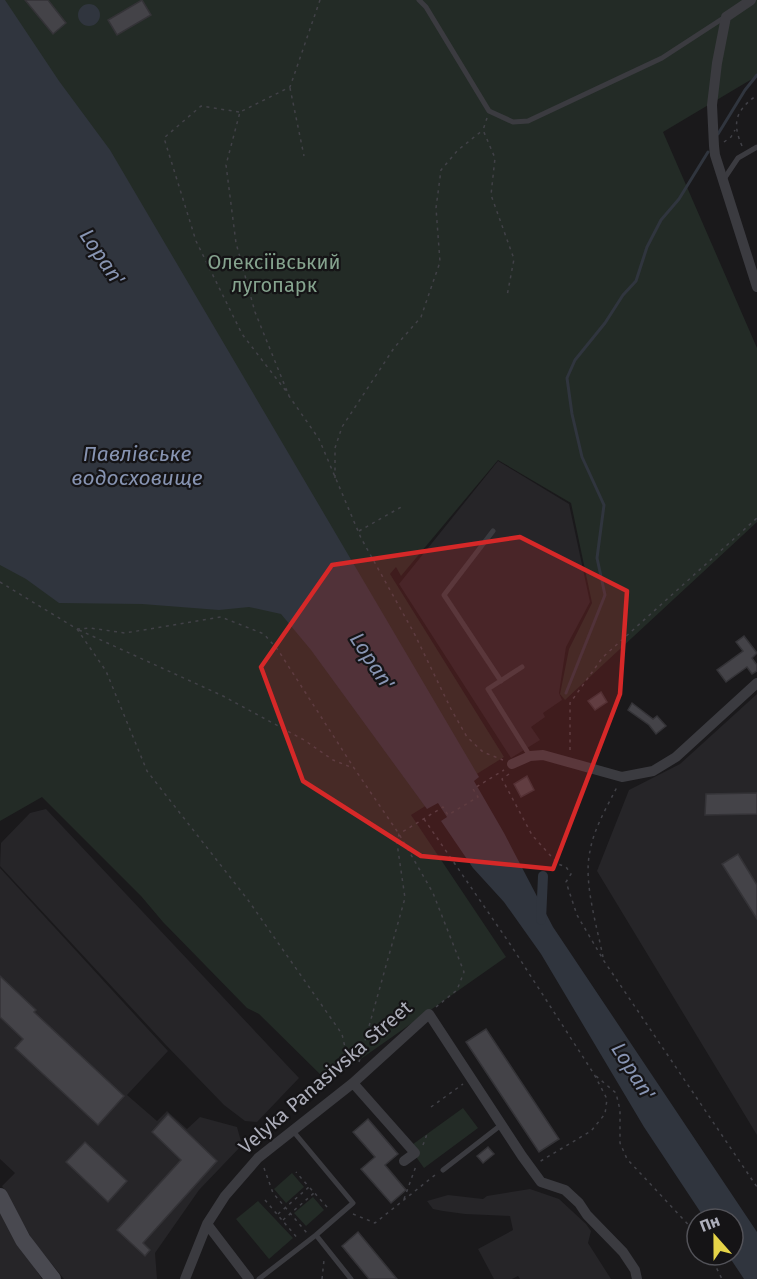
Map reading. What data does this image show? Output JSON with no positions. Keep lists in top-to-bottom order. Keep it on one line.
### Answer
{"streets":{"street":["Velyka Panasivska Street"]},"water":["Lopan'","Павлівське водосховище"],"parks":["Олексіївський лугопарк"],"north":"top"}
